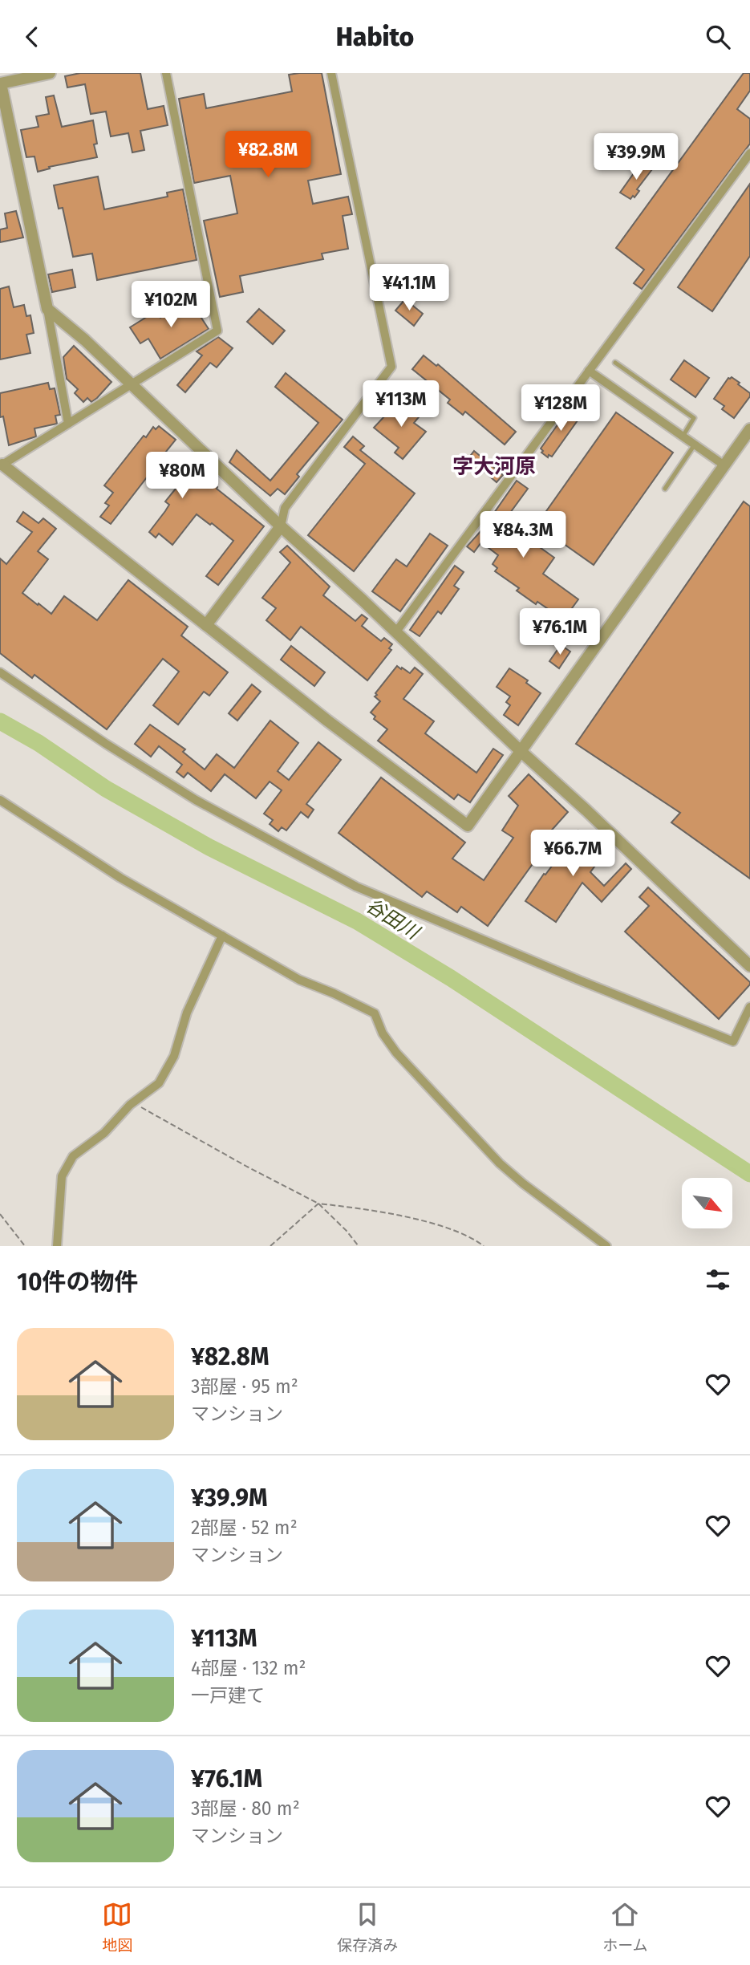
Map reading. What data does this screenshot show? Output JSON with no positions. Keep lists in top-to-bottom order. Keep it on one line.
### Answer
{"districts":["字大河原"],"water":["谷田川"],"north":"bottom right","page":{"header":"Habito","price":["¥82.8M","¥39.9M","¥41.1M","¥102M","¥113M","¥128M","¥80M","¥84.3M","¥76.1M","¥66.7M"],"heading":"10件の物件","list":[{"name":"¥82.8M","note":"3部屋 · 95 m² · マンション"},{"name":"¥39.9M","note":"2部屋 · 52 m² · マンション"},{"name":"¥113M","note":"4部屋 · 132 m² · 一戸建て"},{"name":"¥76.1M","note":"3部屋 · 80 m² · マンション"}],"tabs":["地図","保存済み","ホーム"]}}
